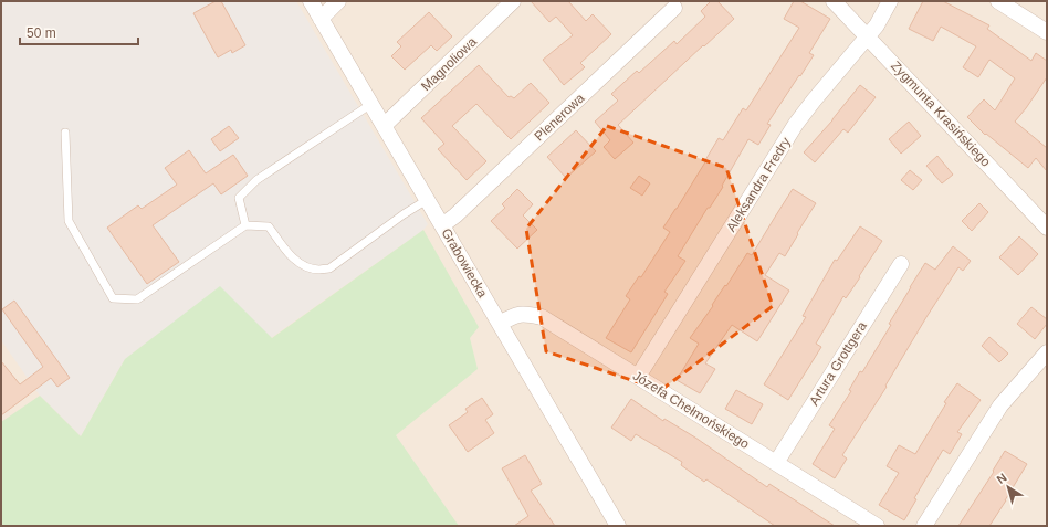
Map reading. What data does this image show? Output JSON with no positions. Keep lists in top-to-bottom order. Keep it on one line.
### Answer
{"streets":{"street":["Magnoliowa","Zygmunta Krasińskiego","Plenerowa","Aleksandra Fredry","Grabowiecka","Artura Grottgera","Józefa Chełmońskiego"]},"crossings":[["Magnoliowa","Grabowiecka"],["Zygmunta Krasińskiego","Aleksandra Fredry"],["Plenerowa","Grabowiecka"],["Aleksandra Fredry","Józefa Chełmońskiego"],["Grabowiecka","Józefa Chełmońskiego"],["Artura Grottgera","Józefa Chełmońskiego"]],"scale_bar":"50 m","north":"top left"}
